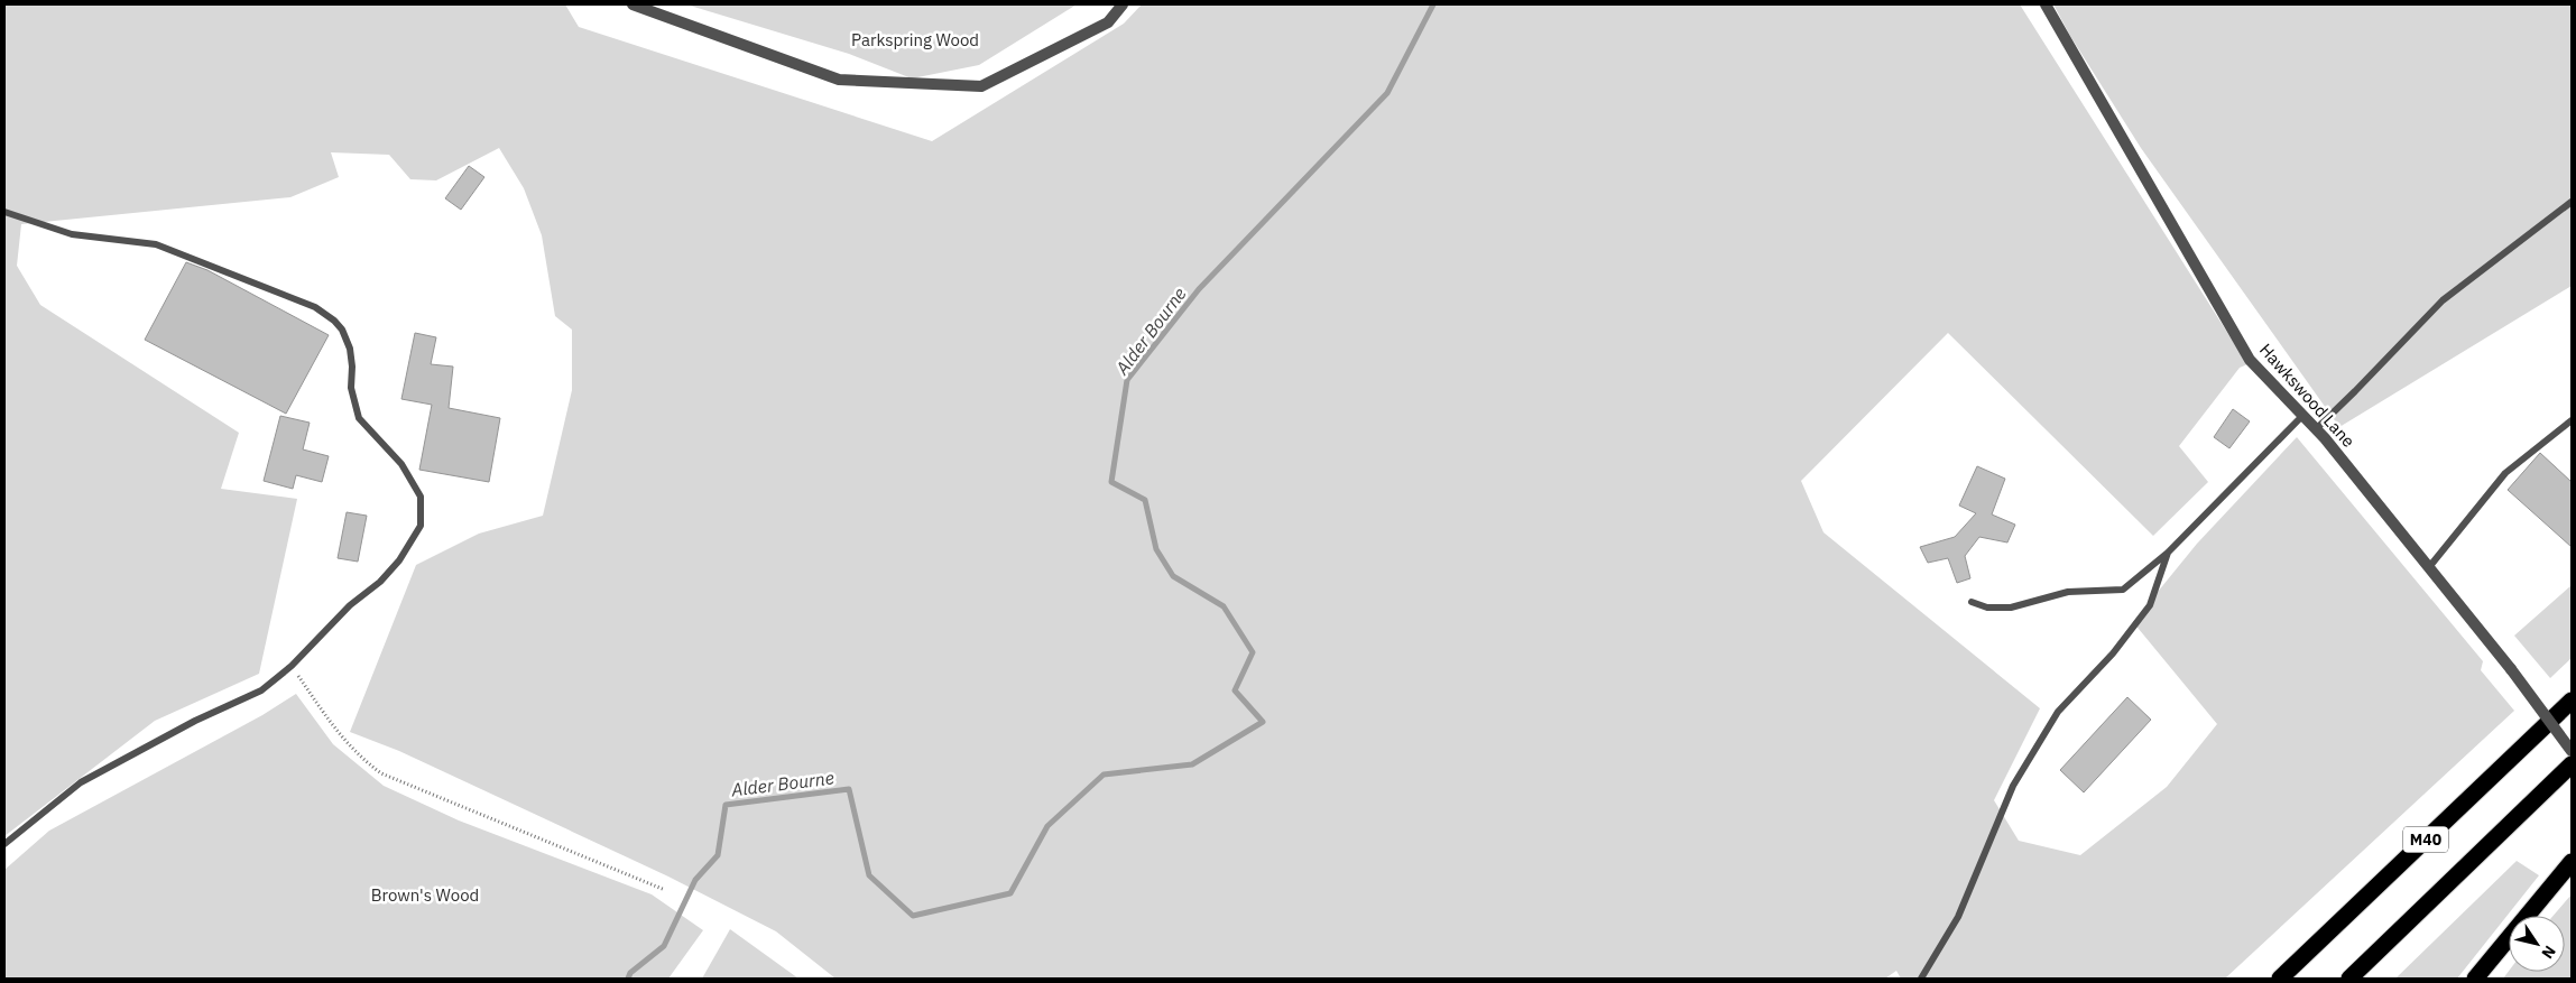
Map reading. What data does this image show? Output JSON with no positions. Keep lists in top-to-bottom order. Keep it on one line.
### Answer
{"streets":{"highway":["M40"],"street":["Hawkswood Lane"]},"water":["Alder Bourne"],"parks":["Parkspring Wood","Brown's Wood"],"north":"bottom right"}
